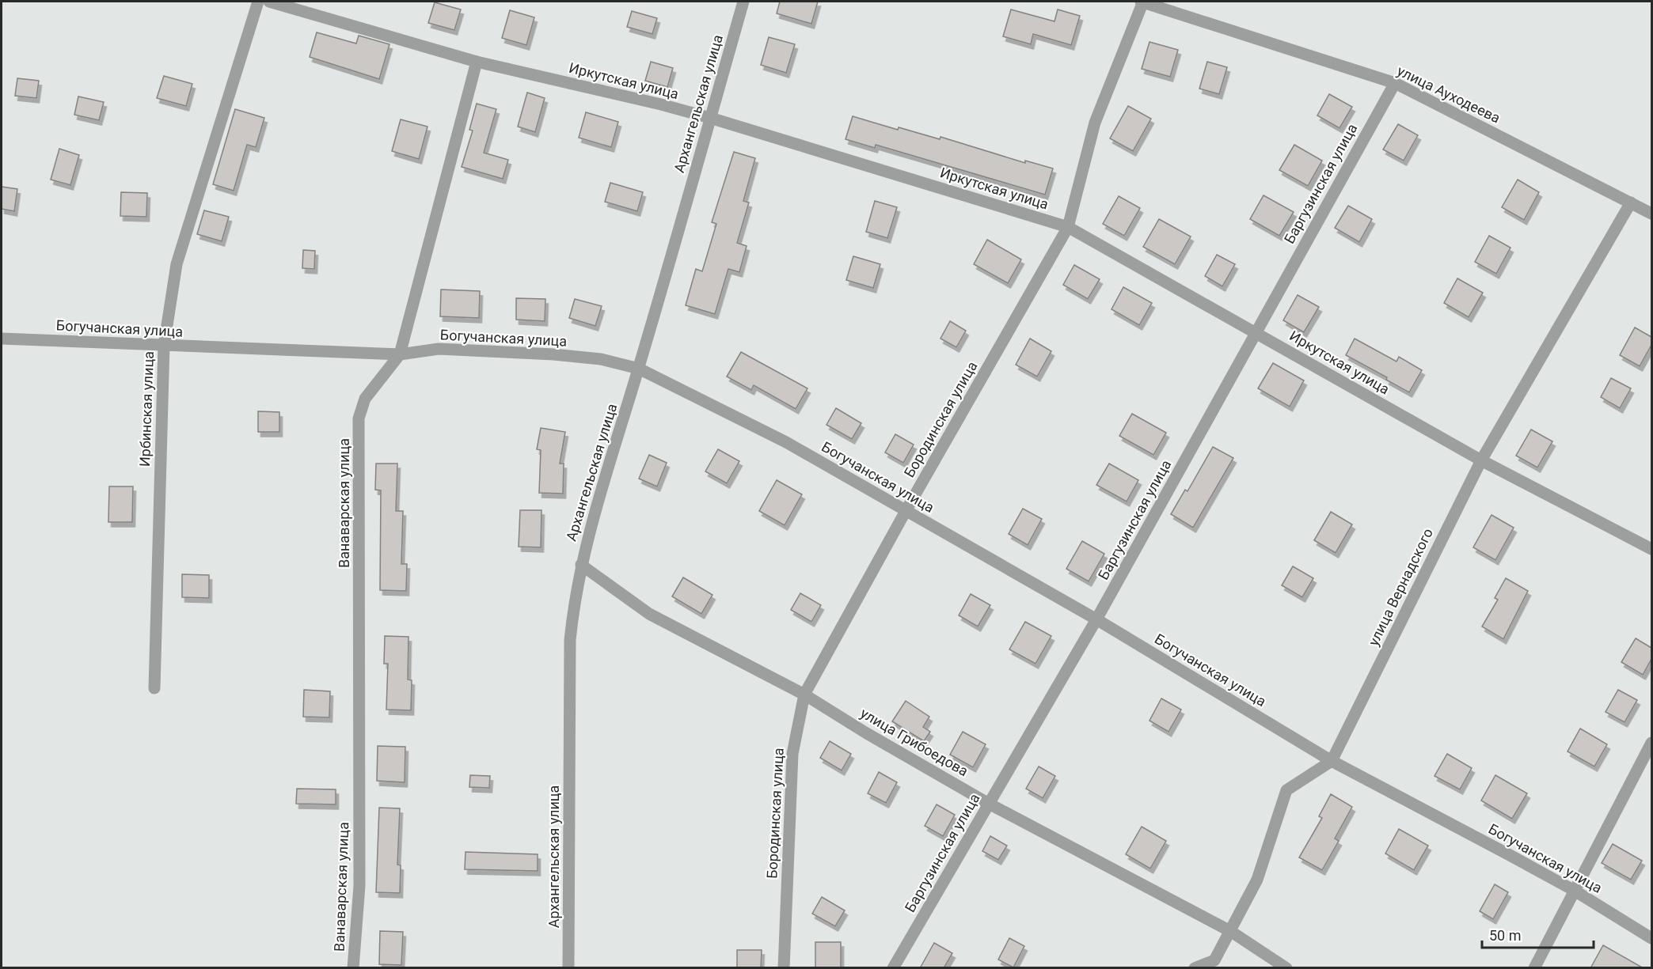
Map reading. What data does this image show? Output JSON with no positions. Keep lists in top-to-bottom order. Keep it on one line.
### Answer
{"streets":{"street":["Иркутская улица","улица Ауходеева","Архангельская улица","Баргузинская улица","Богучанская улица","Ирбинская улица","Бородинская улица","Ванаварская улица","улица Вернадского","улица Грибоедова"]},"crossings":[["Иркутская улица","Архангельская улица"],["Иркутская улица","Баргузинская улица"],["Иркутская улица","Бородинская улица"],["Иркутская улица","Ванаварская улица"],["Иркутская улица","улица Вернадского"],["улица Ауходеева","Баргузинская улица"],["улица Ауходеева","Бородинская улица"],["улица Ауходеева","улица Вернадского"],["Архангельская улица","Богучанская улица"],["Архангельская улица","улица Грибоедова"],["Баргузинская улица","Богучанская улица"],["Баргузинская улица","улица Грибоедова"],["Богучанская улица","Ирбинская улица"],["Богучанская улица","Бородинская улица"],["Богучанская улица","Ванаварская улица"],["Богучанская улица","улица Вернадского"],["Бородинская улица","улица Грибоедова"]],"scale_bar":"50 m"}
